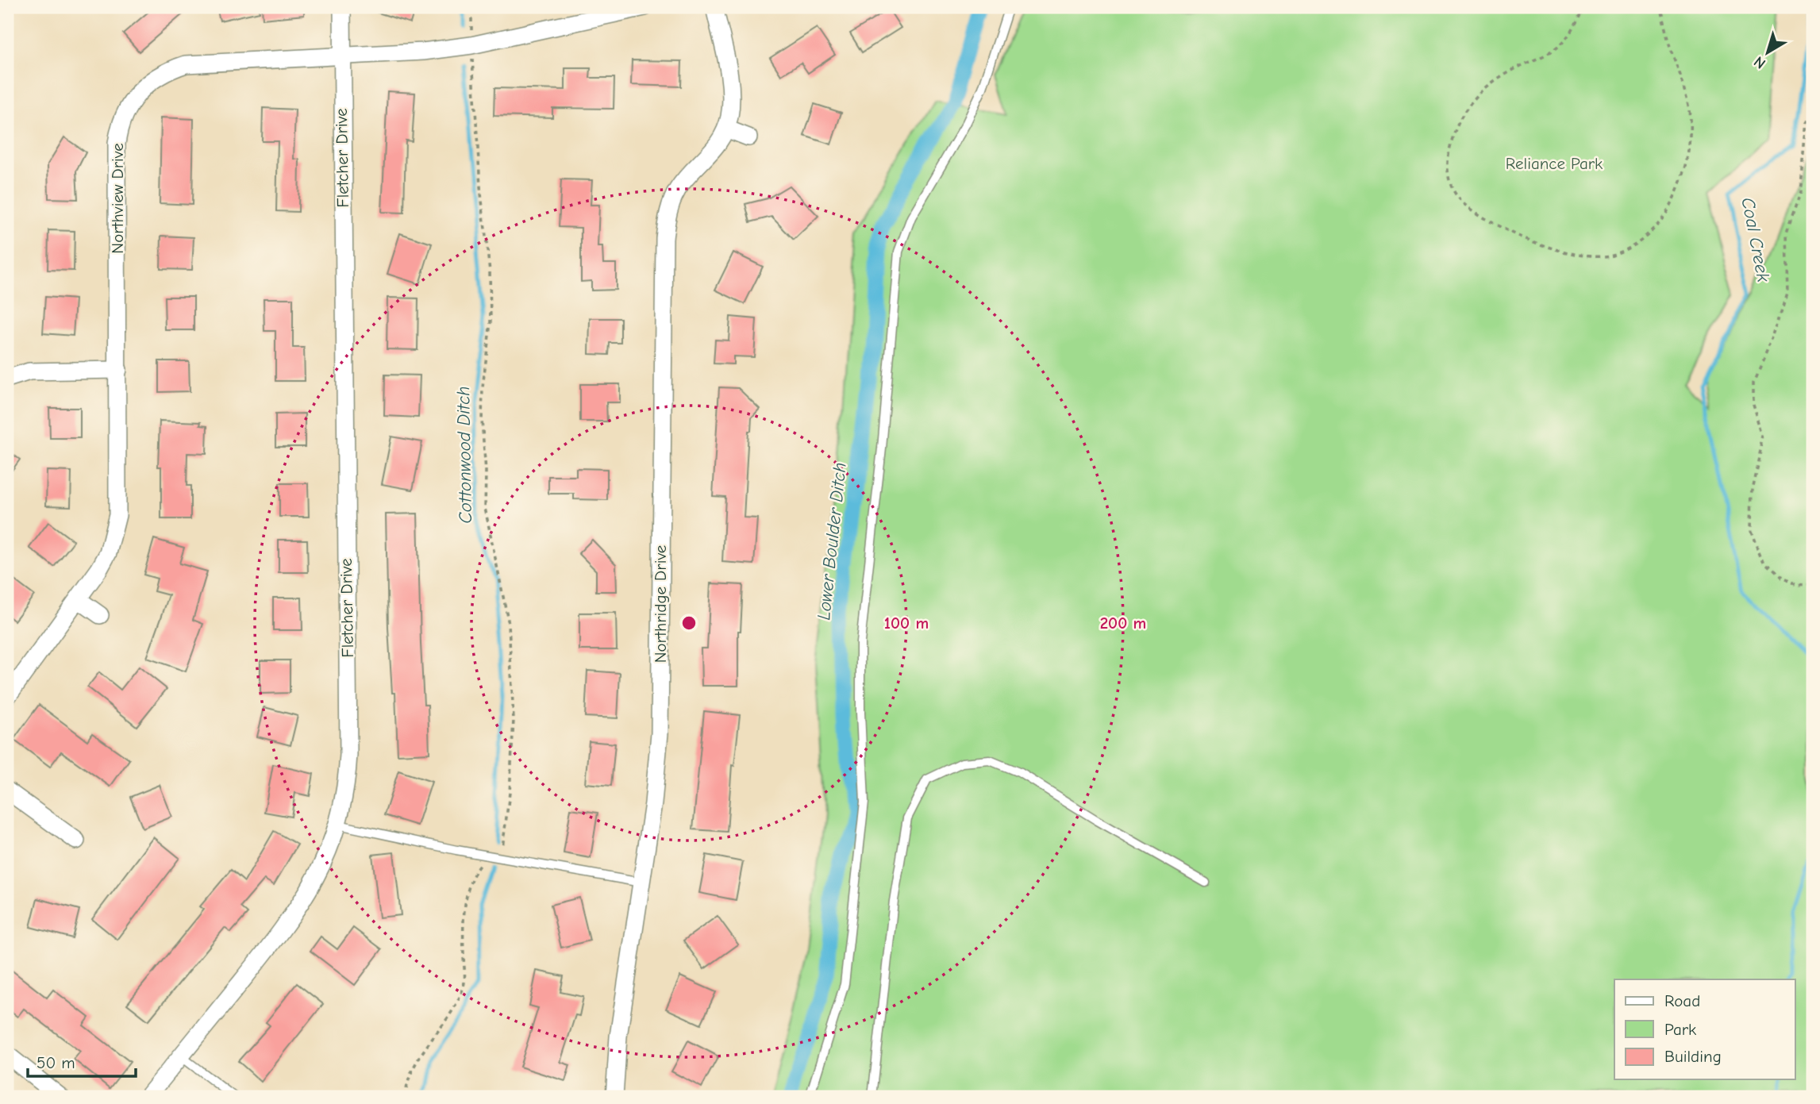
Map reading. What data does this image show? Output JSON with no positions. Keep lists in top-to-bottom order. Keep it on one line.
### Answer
{"streets":{"street":["Fletcher Drive","Northview Drive","Northridge Drive"]},"crossings":[["Fletcher Drive","Northview Drive"]],"water":["Coal Creek","Cottonwood Ditch","Lower Boulder Ditch"],"parks":["Reliance Park"],"legend":["Road","Park","Building"],"scale_bar":"50 m","north":"bottom left","rings":["100 m","200 m"]}
